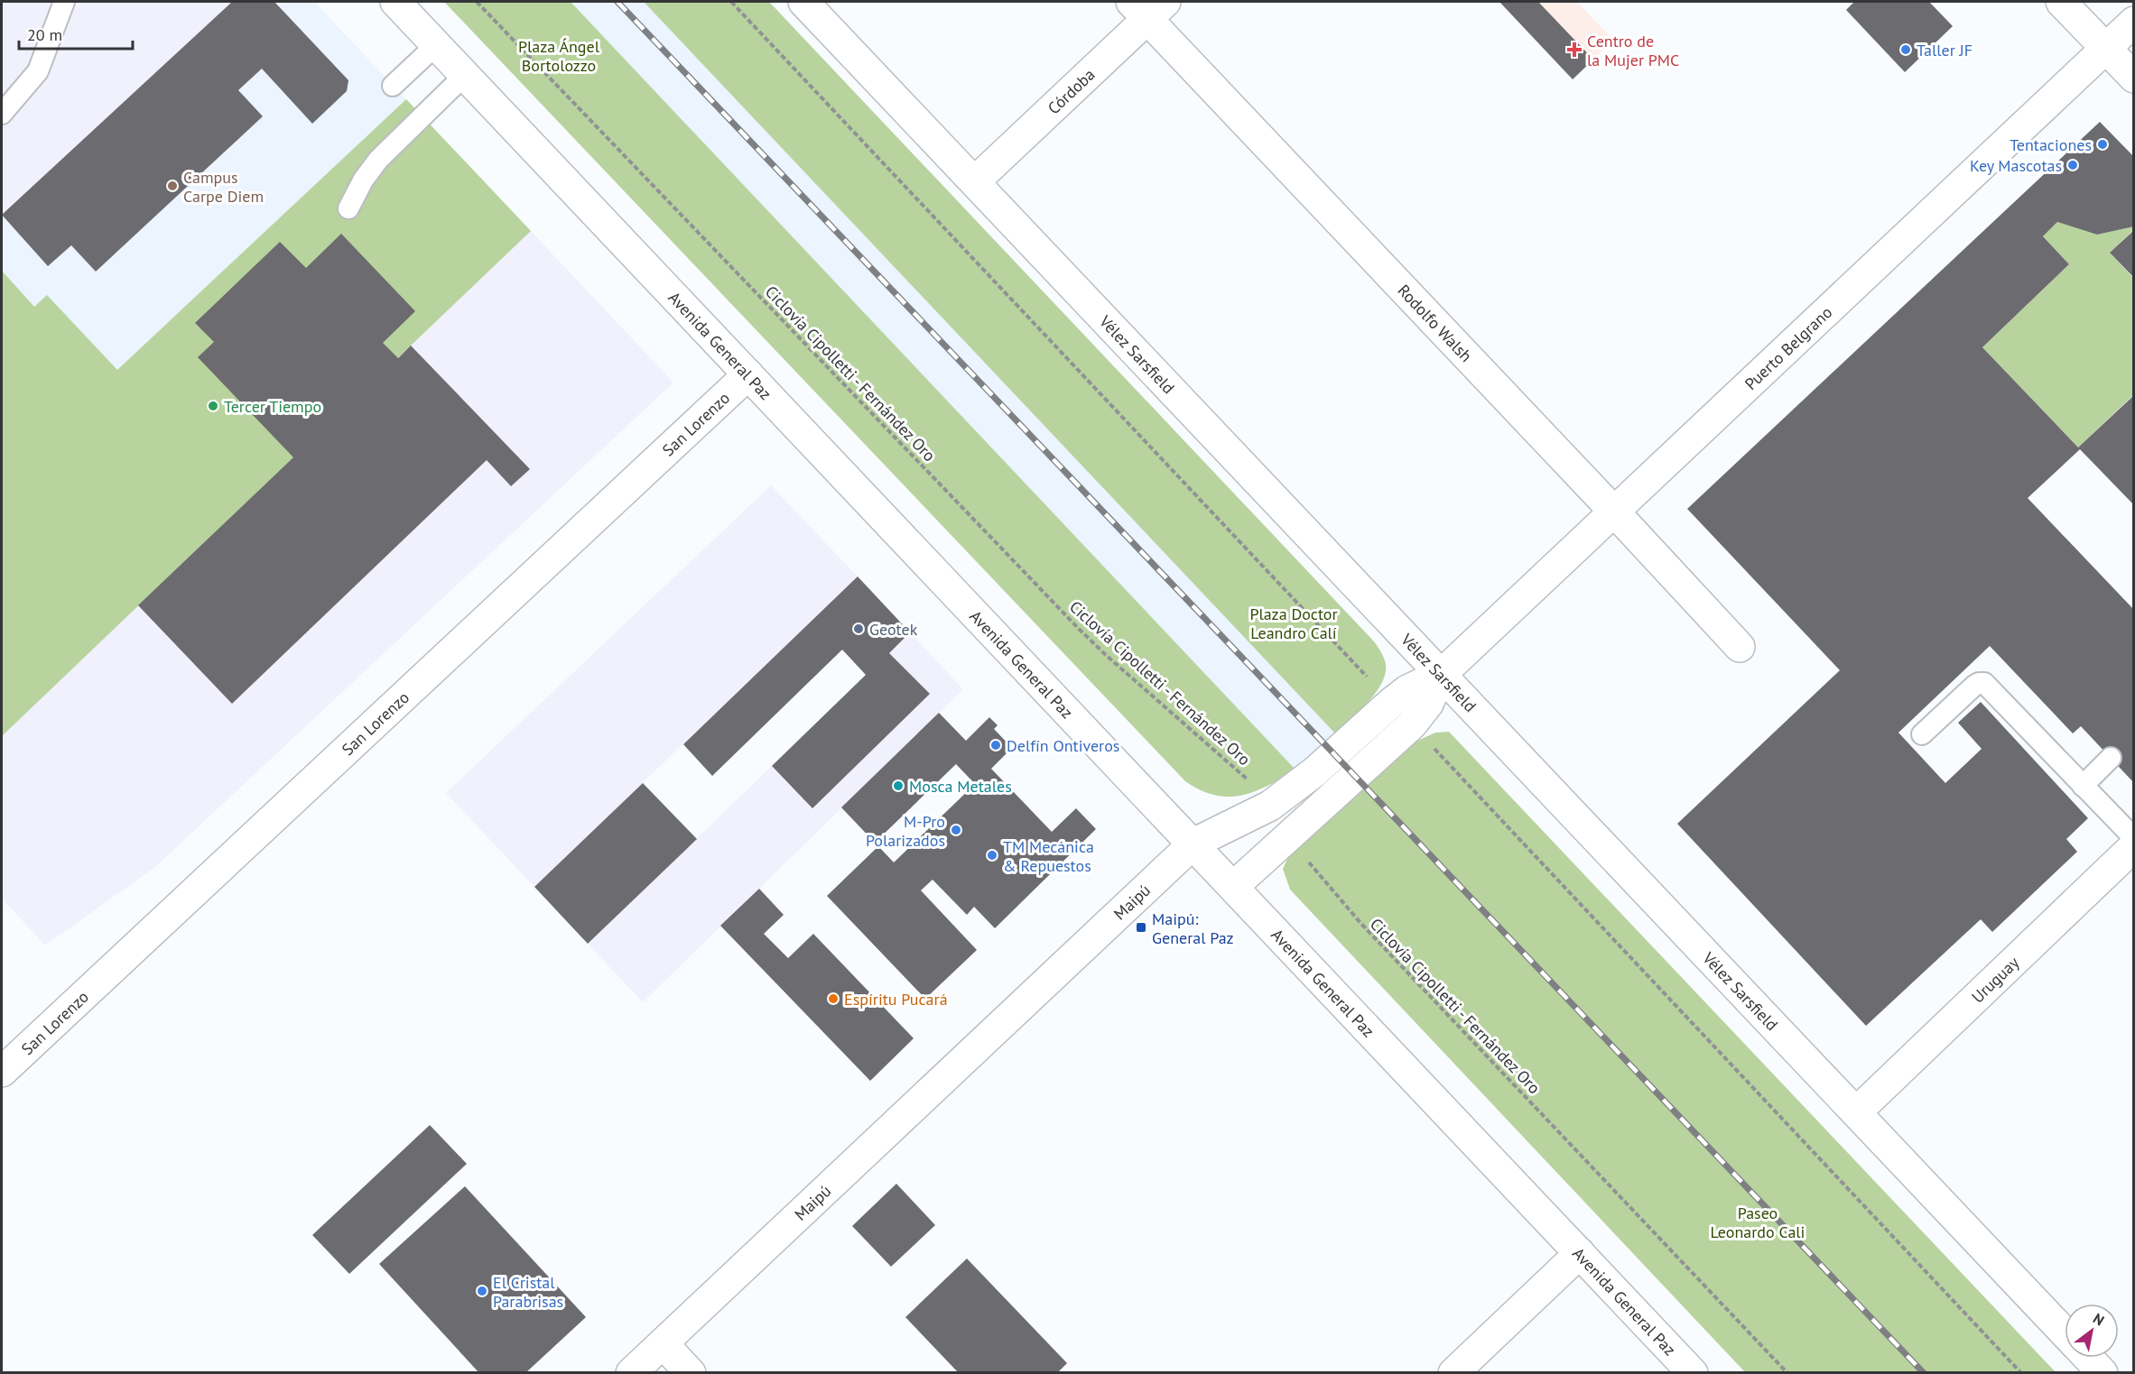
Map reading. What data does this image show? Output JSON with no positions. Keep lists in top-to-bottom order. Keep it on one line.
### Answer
{"streets":{"street":["Córdoba","Rodolfo Walsh","Avenida General Paz","Puerto Belgrano","Vélez Sarsfield","San Lorenzo","Maipú","Uruguay"],"path":["Ciclovía Cipolletti - Fernández Oro"]},"crossings":[["Córdoba","Rodolfo Walsh"],["Córdoba","Vélez Sarsfield"],["Rodolfo Walsh","Puerto Belgrano"],["Avenida General Paz","San Lorenzo"],["Avenida General Paz","Maipú"],["Puerto Belgrano","Vélez Sarsfield"],["Puerto Belgrano","Maipú"],["Vélez Sarsfield","Maipú"],["Vélez Sarsfield","Uruguay"],["Ciclovía Cipolletti - Fernández Oro","Maipú"]],"parks":["Plaza Ángel Bortolozzo","Plaza Doctor Leandro Calí","Paseo Leonardo Cali"],"places":{"health":["Centro de la Mujer PMC"],"other":["Taller JF","Tentaciones","Key Mascotas","Campus Carpe Diem","Tercer Tiempo","Geotek","Delfín Ontiveros","Mosca Metales","M-Pro Polarizados","TM Mecánica & Repuestos","Espíritu Pucará","El Cristal Parabrisas"],"transit":["Maipú: General Paz"]},"scale_bar":"20 m","north":"top right"}
